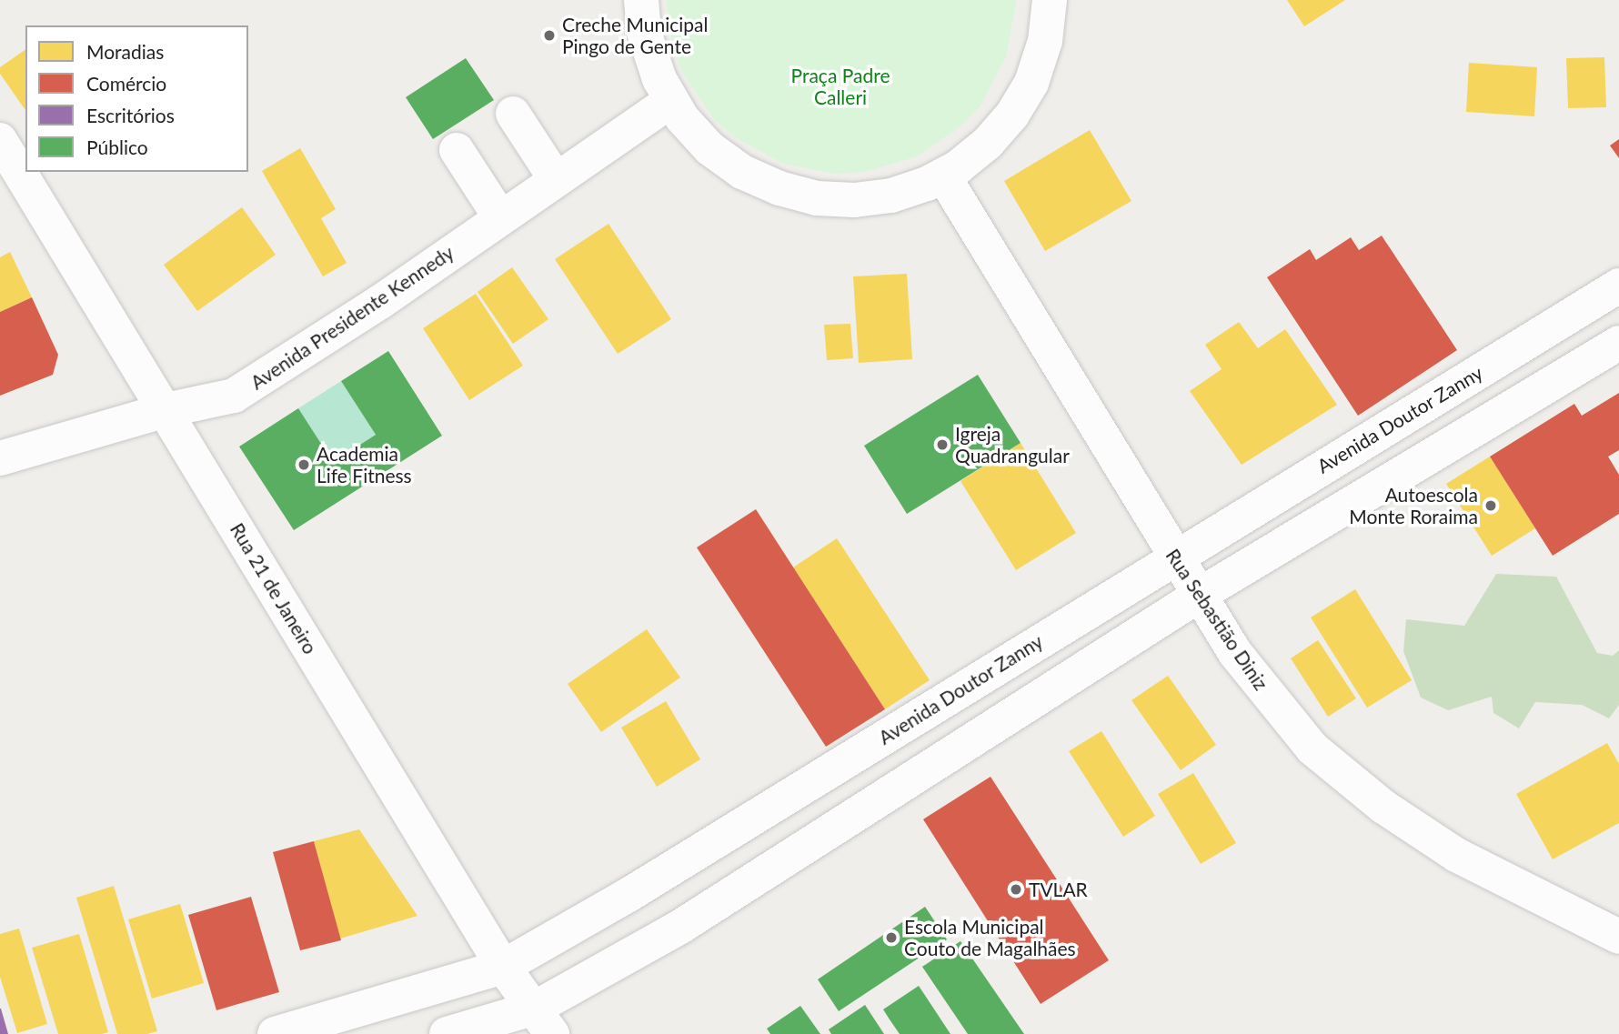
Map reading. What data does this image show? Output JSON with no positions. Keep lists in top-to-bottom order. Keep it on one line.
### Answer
{"streets":{"street":["Avenida Presidente Kennedy","Avenida Doutor Zanny","Rua 21 de Janeiro","Rua Sebastião Diniz"]},"crossings":[["Avenida Presidente Kennedy","Rua 21 de Janeiro"],["Avenida Doutor Zanny","Rua 21 de Janeiro"],["Avenida Doutor Zanny","Rua Sebastião Diniz"]],"parks":["Praça Padre Calleri"],"places":["Creche Municipal Pingo de Gente","Igreja Quadrangular","Academia Life Fitness","Autoescola Monte Roraima","TVLAR","Escola Municipal Couto de Magalhães"],"legend":["Moradias","Comércio","Escritórios","Público"]}
